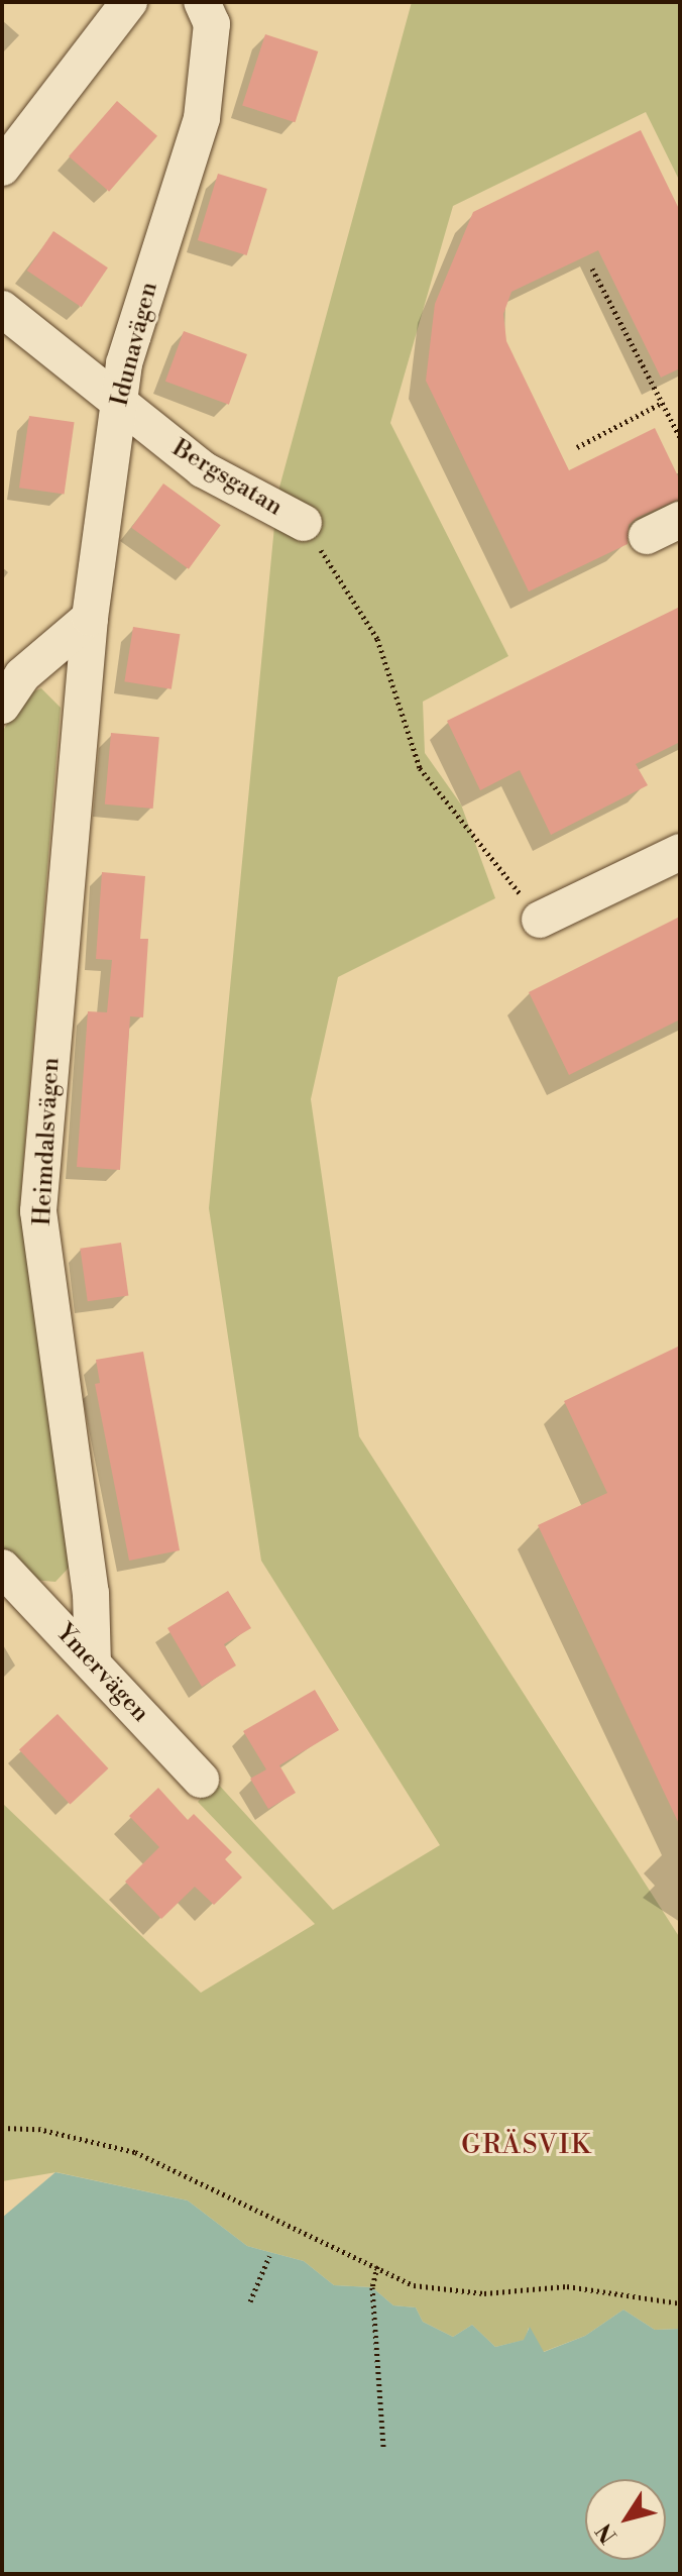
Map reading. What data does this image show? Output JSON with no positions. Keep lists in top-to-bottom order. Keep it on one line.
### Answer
{"streets":{"street":["Idunavägen","Bergsgatan","Heimdalsvägen","Ymervägen"]},"crossings":[["Idunavägen","Bergsgatan"],["Idunavägen","Heimdalsvägen"],["Heimdalsvägen","Ymervägen"]],"districts":["GRÄSVIK"],"north":"bottom left"}
